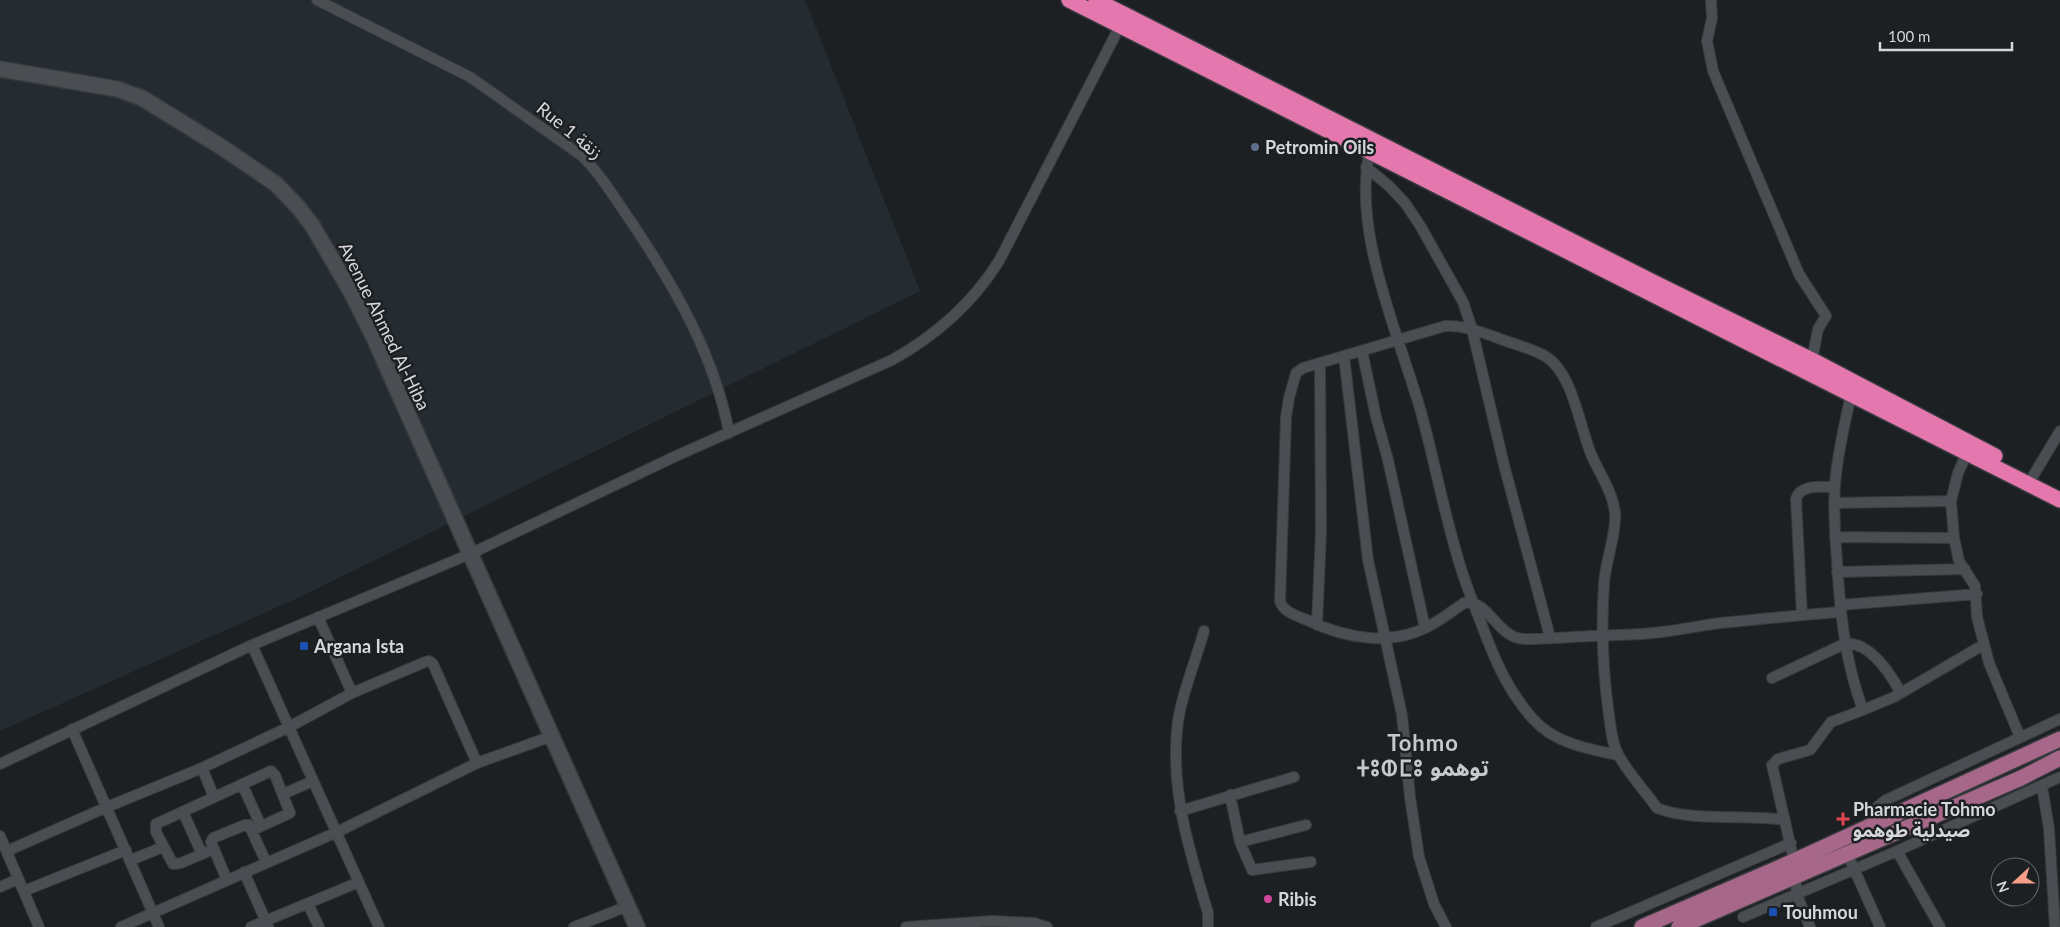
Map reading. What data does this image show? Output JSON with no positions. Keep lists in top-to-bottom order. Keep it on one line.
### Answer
{"streets":{"street":["Rue 1 زنقة","Avenue Ahmed Al-Hiba"]},"districts":["Tohmo ⵜⵓⵀⵎⵓ توهمو"],"places":{"other":["Petromin Oils","Ribis"],"transit":["Argana Ista","Touhmou"],"health":["Pharmacie Tohmo صيدلية طوهمو"]},"scale_bar":"100 m","north":"left"}
